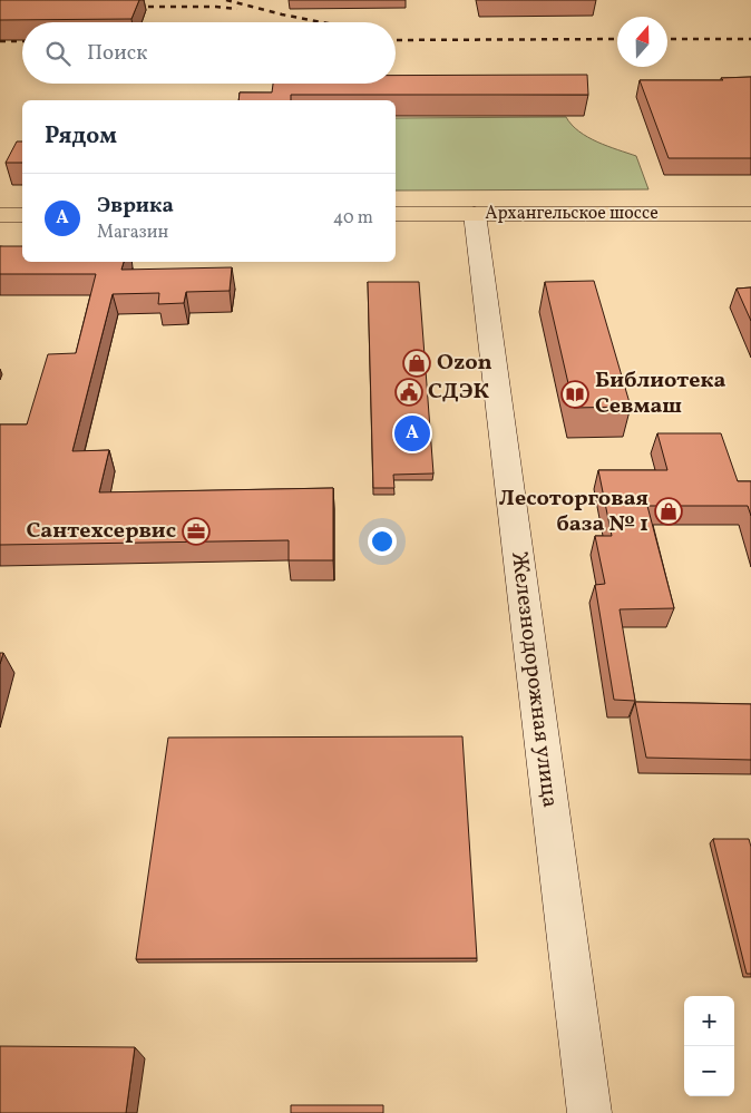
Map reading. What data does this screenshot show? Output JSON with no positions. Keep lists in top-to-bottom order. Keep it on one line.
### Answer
{"streets":{"main road":["Архангельское шоссе","Железнодорожная улица"]},"crossings":[["Архангельское шоссе","Железнодорожная улица"]],"places":{"shop":["Ozon","Лесоторговая база № 1"],"public building":["СДЭК"],"library":["Библиотека Севмаш"],"office":["Сантехсервис"]},"north":"top","page":{"search":"Поиск","heading":"Рядом","list":[{"mark":"A","name":"Эврика","note":"Магазин","value":"40 m"}],"pins":"A","map_buttons":["+","−"]}}
